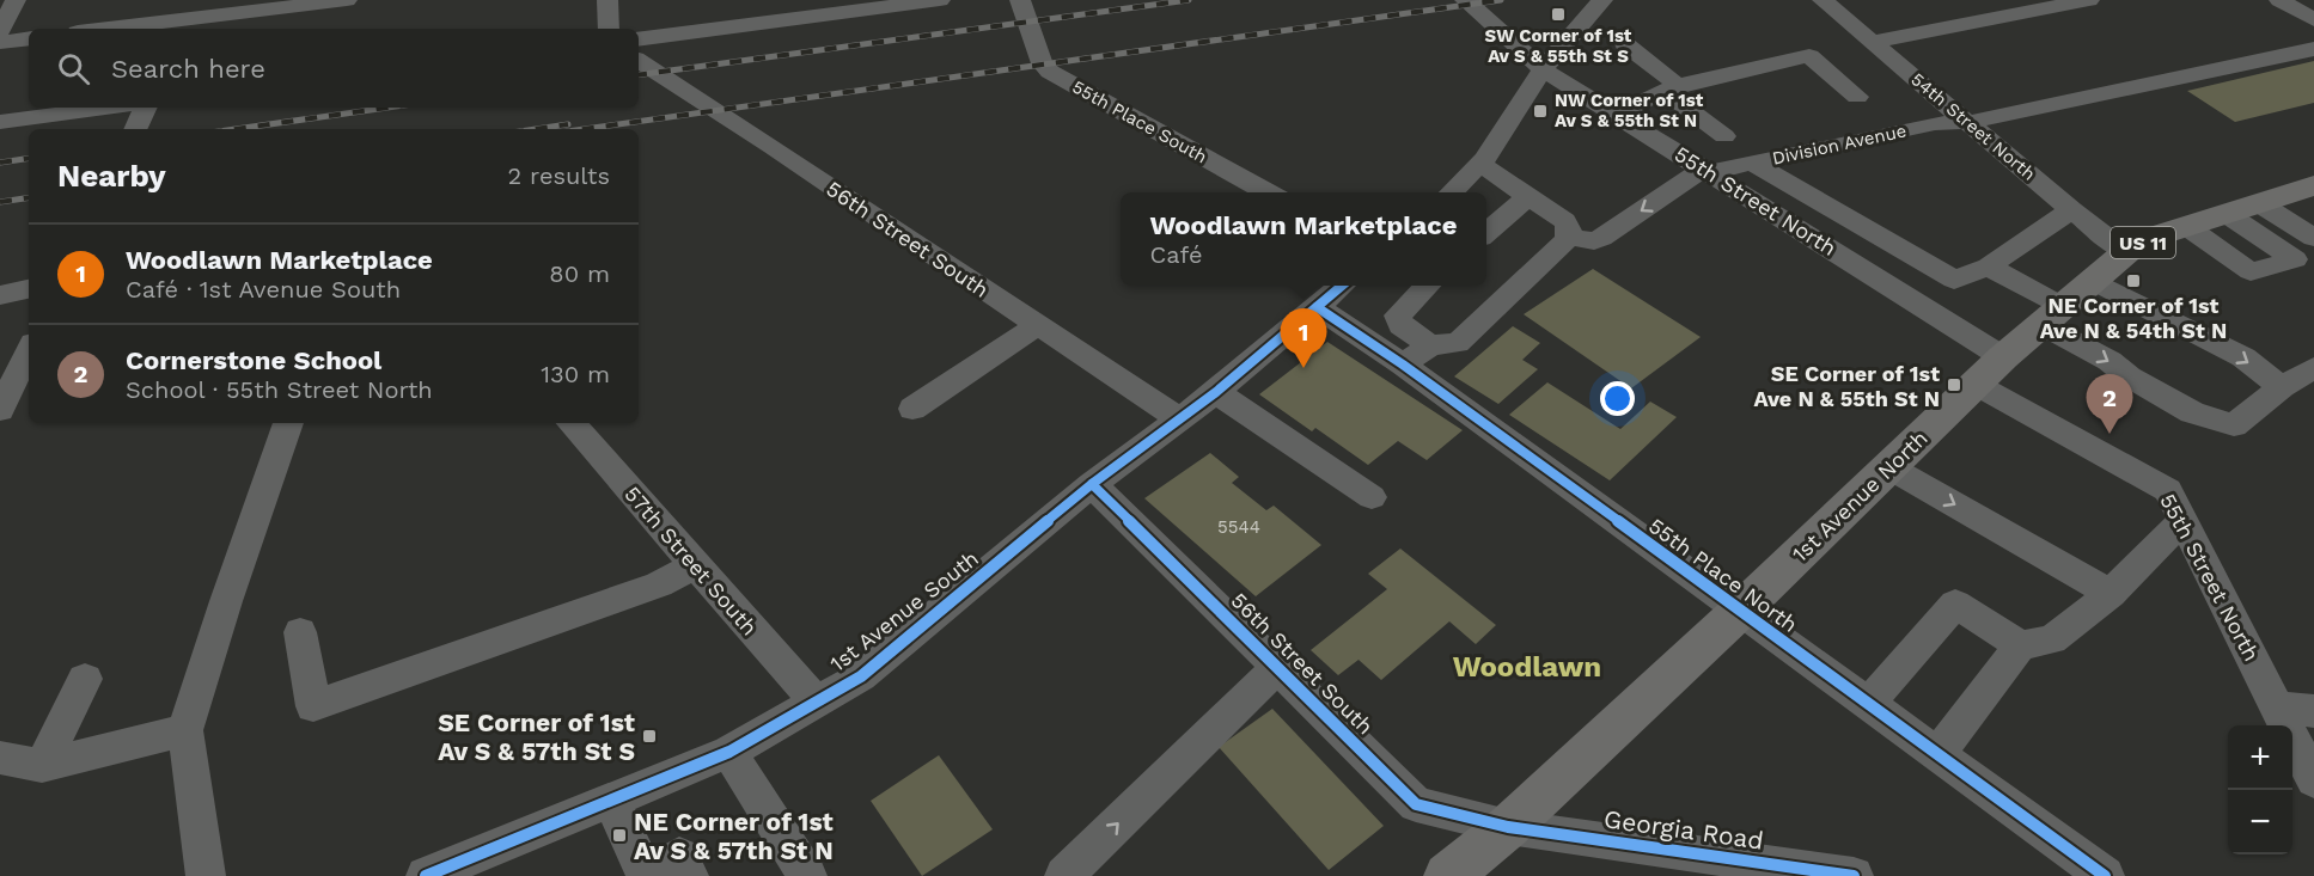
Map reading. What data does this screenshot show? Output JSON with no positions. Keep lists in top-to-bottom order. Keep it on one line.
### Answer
{"streets":{"main road":["US 11","1st Avenue North"],"street":["55th Place South","54th Street North","Division Avenue","55th Street North","56th Street South","57th Street South","55th Place North","1st Avenue South","Georgia Road"]},"crossings":[["54th Street North","Division Avenue"],["54th Street North","1st Avenue North"],["Division Avenue","55th Street North"],["55th Street North","1st Avenue North"],["56th Street South","1st Avenue North"],["56th Street South","1st Avenue South"],["56th Street South","Georgia Road"],["1st Avenue North","55th Place North"],["1st Avenue North","Georgia Road"],["57th Street South","1st Avenue South"],["55th Place North","1st Avenue South"]],"districts":["Woodlawn"],"places":{"transit":["SW Corner of 1st Av S & 55th St S","NW Corner of 1st Av S & 55th St N","NE Corner of 1st Ave N & 54th St N","SE Corner of 1st Ave N & 55th St N","SE Corner of 1st Av S & 57th St S","NE Corner of 1st Av S & 57th St N"]},"house_numbers":["5544"],"page":{"search":"Search here","heading":["Nearby","2 results"],"popup":["Woodlawn Marketplace","Café"],"list":[{"mark":"1","name":"Woodlawn Marketplace","note":"Café · 1st Avenue South","value":"80 m"},{"mark":"2","name":"Cornerstone School","note":"School · 55th Street North","value":"130 m"}],"pins":["1","2"],"map_buttons":["+","−"]}}
